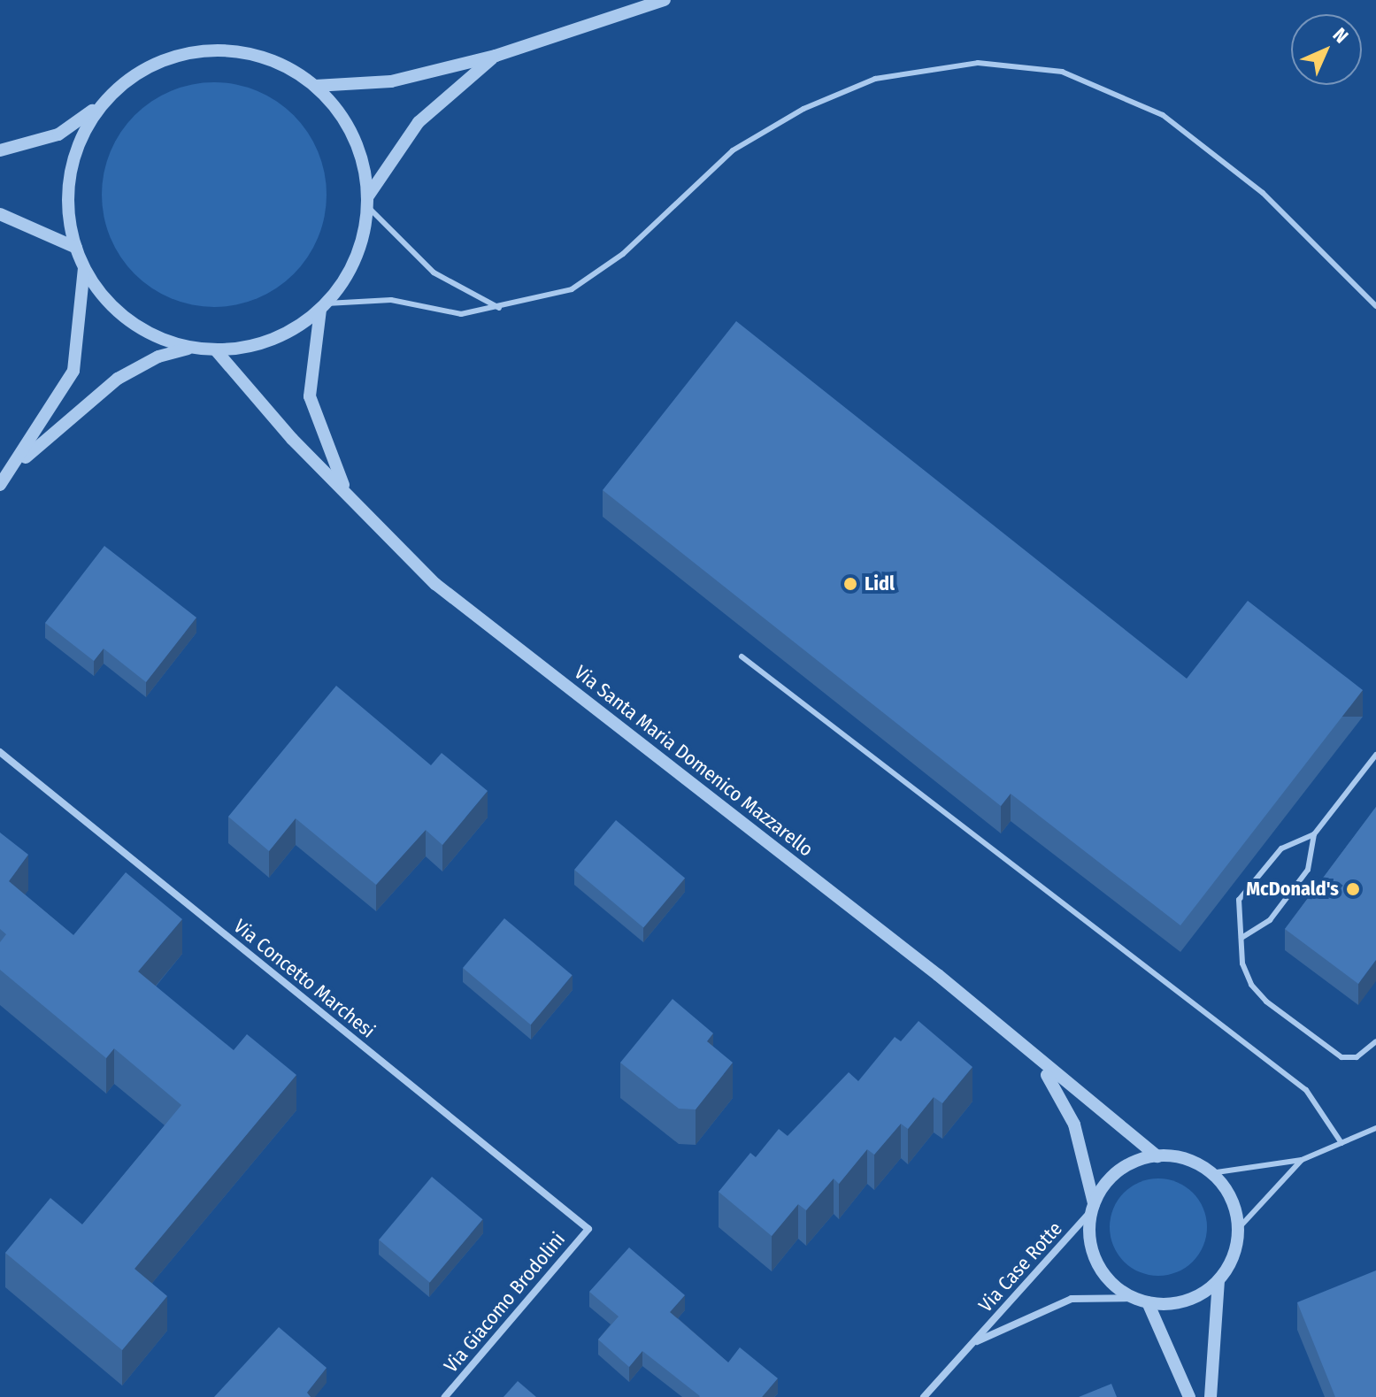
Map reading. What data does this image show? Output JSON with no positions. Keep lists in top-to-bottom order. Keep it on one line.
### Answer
{"streets":{"street":["Via Santa Maria Domenico Mazzarello","Via Concetto Marchesi","Via Case Rotte","Via Giacomo Brodolini"]},"crossings":[["Via Santa Maria Domenico Mazzarello","Via Case Rotte"],["Via Concetto Marchesi","Via Giacomo Brodolini"]],"places":["Lidl","McDonald's"],"north":"top right"}
